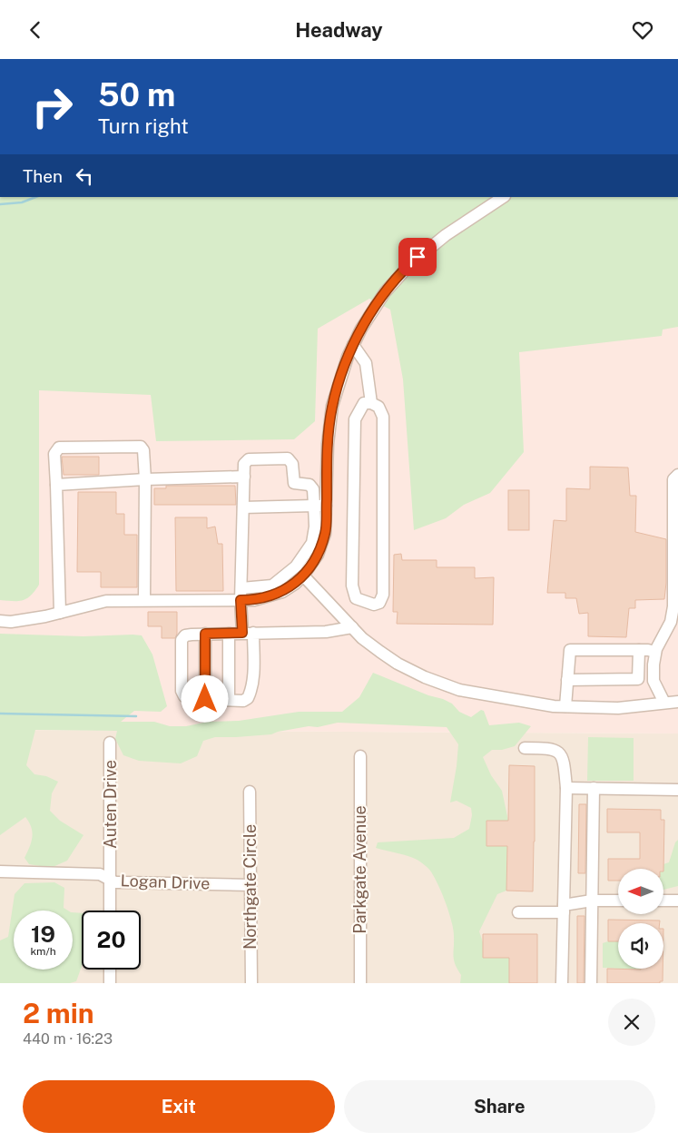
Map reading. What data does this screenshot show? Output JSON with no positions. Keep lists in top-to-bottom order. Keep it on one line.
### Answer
{"streets":{"street":["Auten Drive","Parkgate Avenue","Logan Drive","Northgate Circle"]},"crossings":[["Auten Drive","Logan Drive"],["Logan Drive","Northgate Circle"]],"north":"left","page":{"header":"Headway","turn":["50 m","Turn right"],"then":"Then","speed":"19 km/h","limit":"20","heading":["2 min","440 m · 16:23"],"buttons":["Exit","Share"]}}
